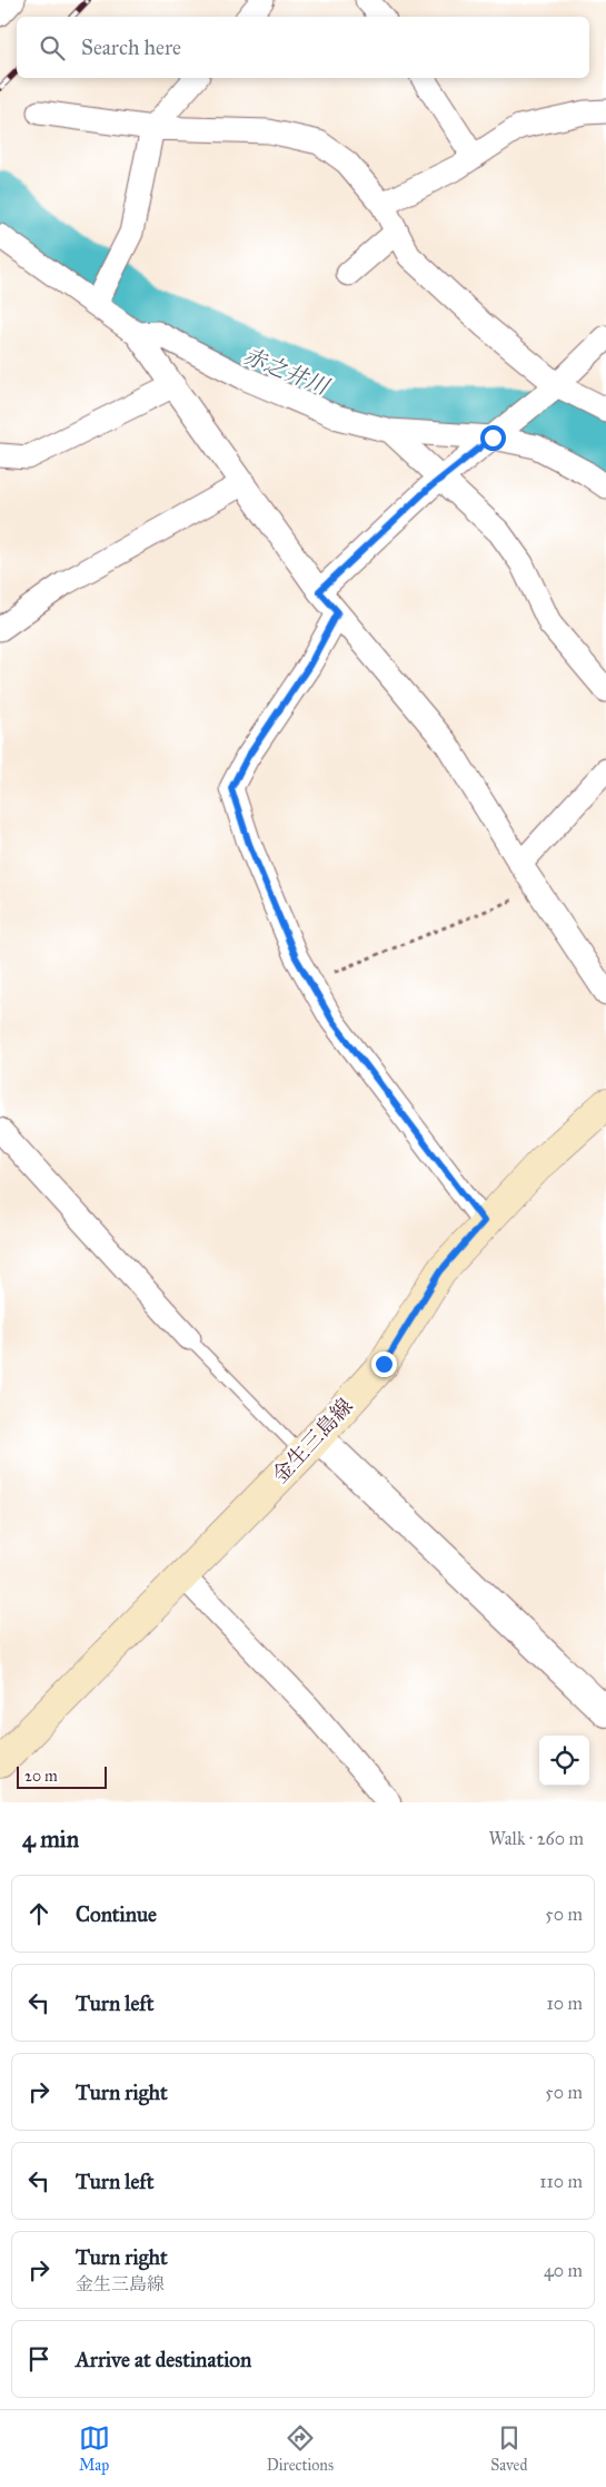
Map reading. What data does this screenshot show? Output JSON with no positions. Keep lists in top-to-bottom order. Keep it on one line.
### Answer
{"streets":{"main road":["金生三島線"]},"water":["赤之井川"],"scale_bar":"20 m","page":{"search":"Search here","scale":"20 m","heading":["4 min","Walk · 260 m"],"list":[["Continue","50 m"],["Turn left","10 m"],["Turn right","50 m"],["Turn left","110 m"],["Turn right","金生三島線","40 m"],"Arrive at destination"],"nav":["Map","Directions","Saved"]}}
